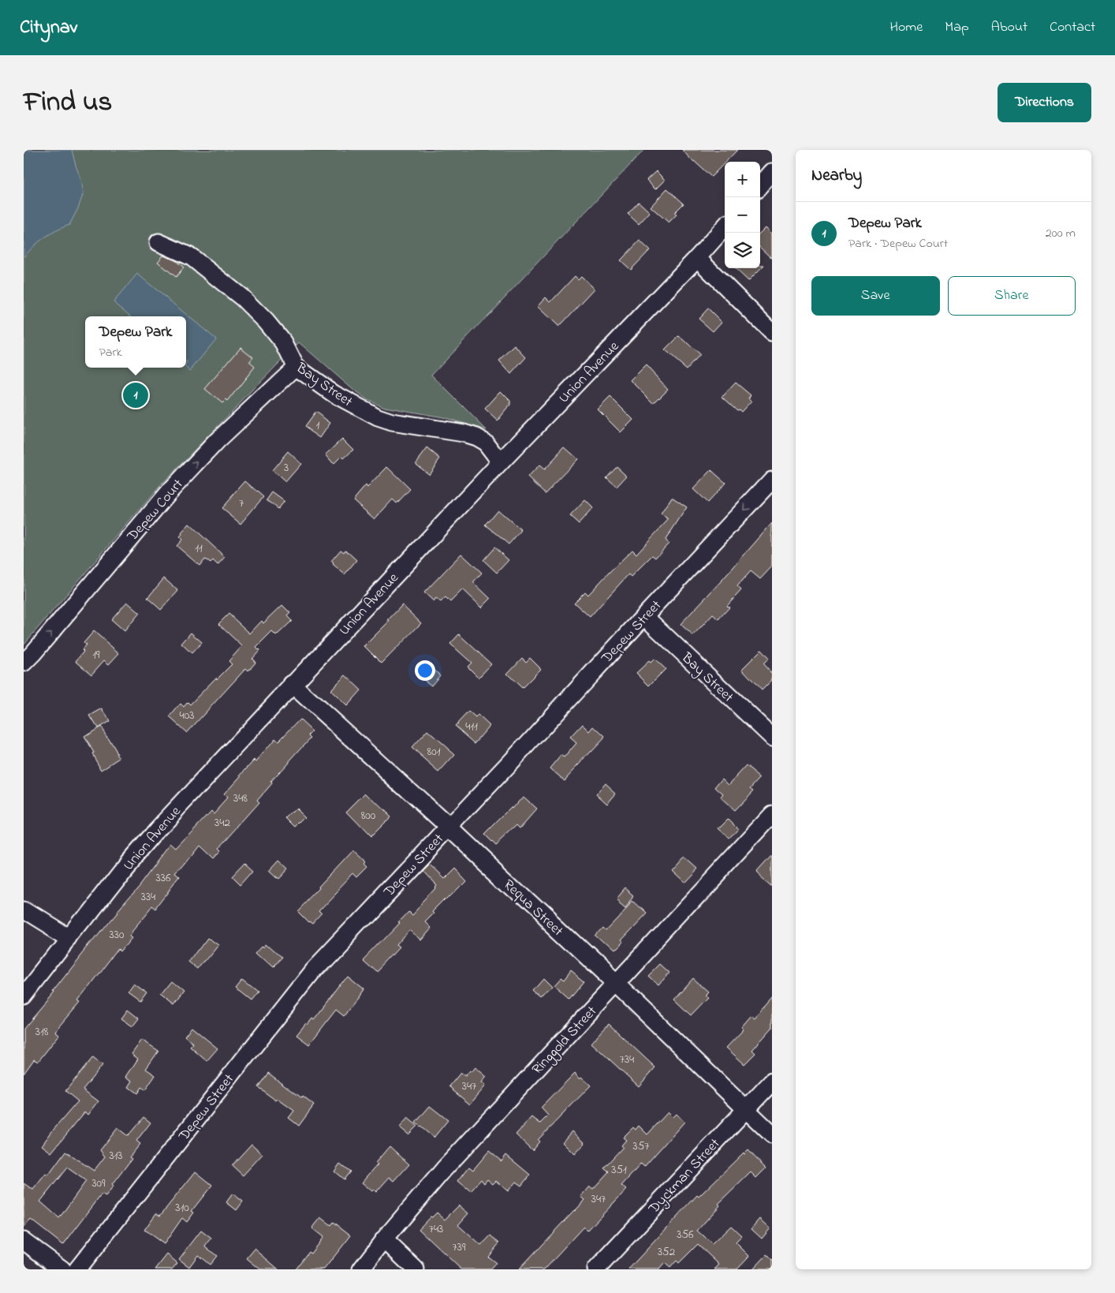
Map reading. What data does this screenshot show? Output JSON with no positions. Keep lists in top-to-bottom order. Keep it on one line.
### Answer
{"streets":{"street":["Union Avenue","Bay Street","Depew Court","Depew Street","Requa Street","Ringgold Street","Dyckman Street"]},"crossings":[["Union Avenue","Bay Street"],["Union Avenue","Requa Street"],["Bay Street","Depew Court"],["Bay Street","Depew Street"],["Depew Street","Requa Street"],["Requa Street","Ringgold Street"],["Requa Street","Dyckman Street"]],"one_way":["Depew Court"],"house_numbers":["1","3","7","11","19","403","411","801","348","800","342","336","334","330","318","734","347","357","313","351","309","347","310","743","356","739","352"],"page":{"header":"Citynav","nav":["Home","Map","About","Contact"],"title":"Find us","buttons":["Directions",["Save","Share"]],"heading":"Nearby","map_buttons":["+","−"],"list":[{"mark":"1","name":"Depew Park","note":"Park · Depew Court","value":"200 m"}],"popup":["Depew Park","Park"],"pins":"1"}}
